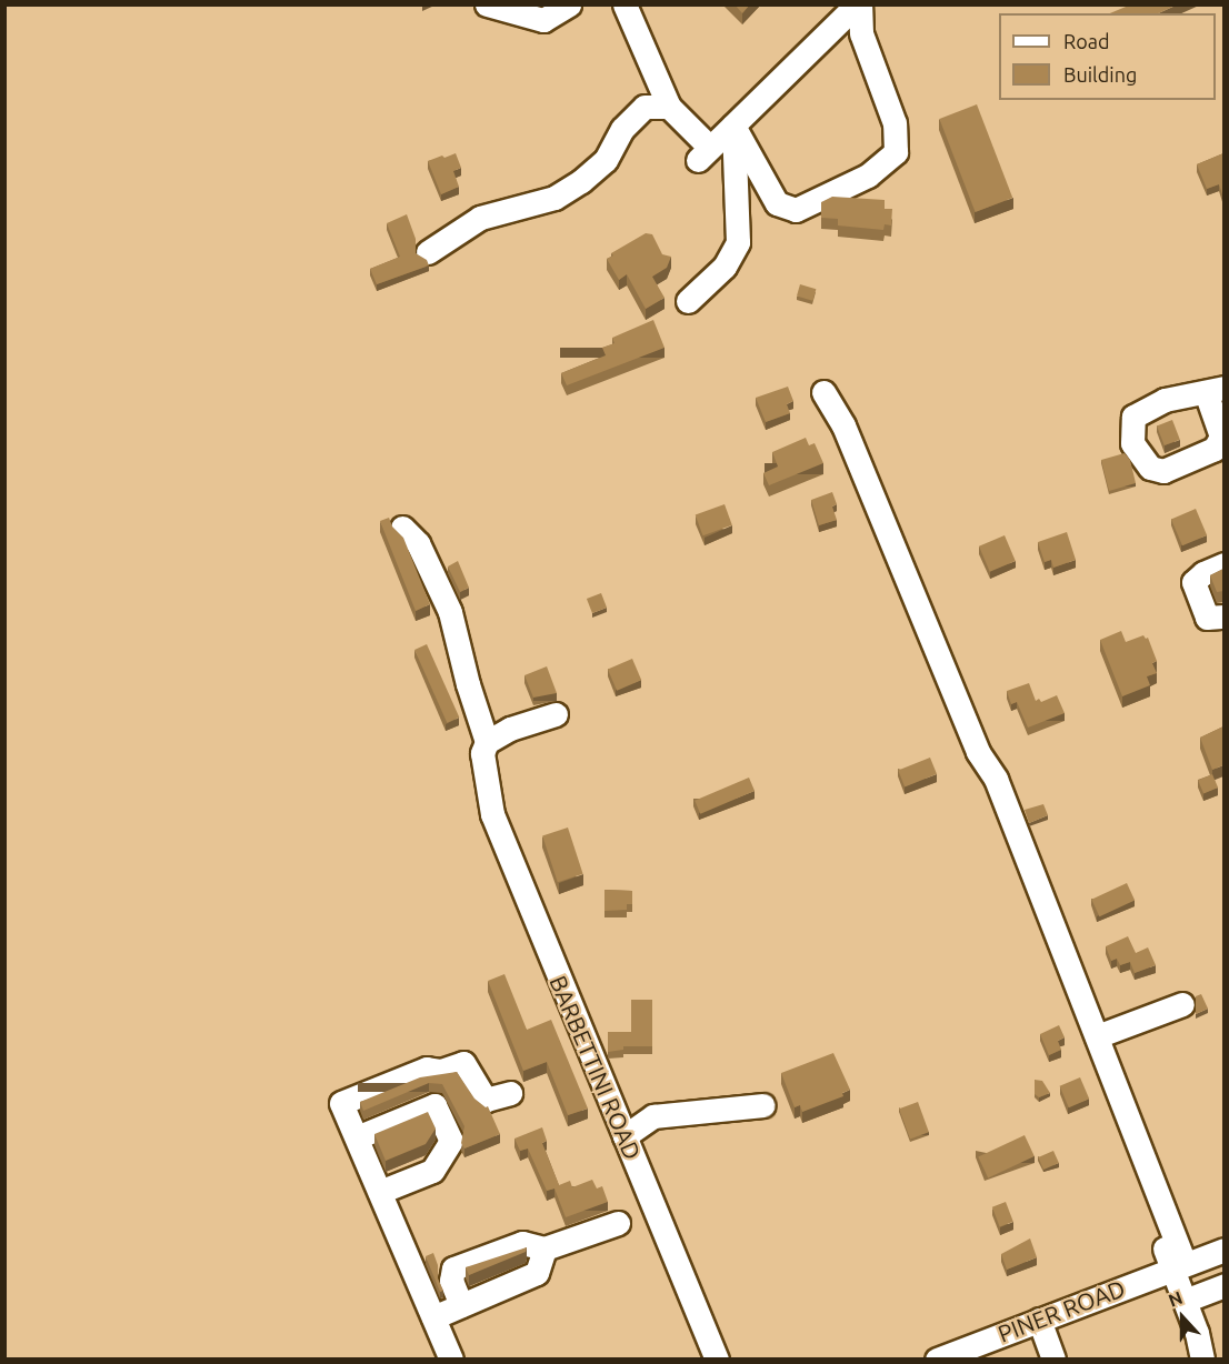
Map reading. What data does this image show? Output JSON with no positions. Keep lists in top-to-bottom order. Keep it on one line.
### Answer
{"streets":{"street":["BARBETTINI ROAD","PINER ROAD"]},"legend":["Road","Building"],"north":"top"}
